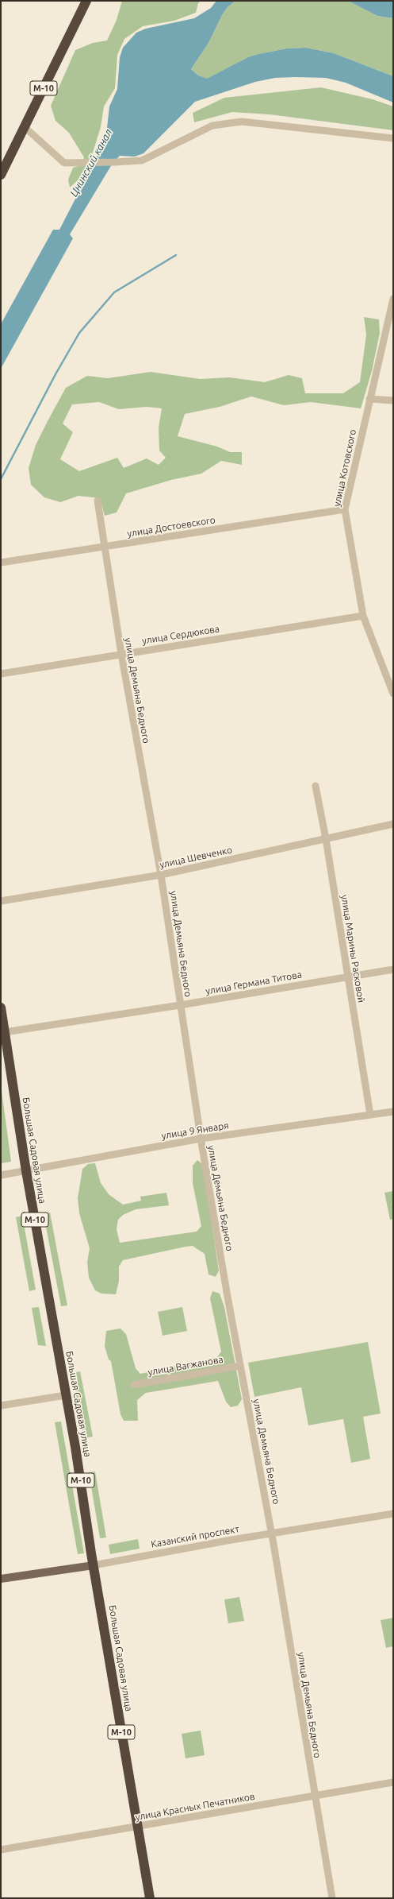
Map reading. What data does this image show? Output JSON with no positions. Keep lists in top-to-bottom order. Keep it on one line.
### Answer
{"streets":{"highway":["М-10","Большая Садовая улица"],"main road":["Казанский проспект"],"street":["улица Котовского","улица Достоевского","улица Сердюкова","улица Демьяна Бедного","улица Шевченко","улица Марины Расковой","улица Германа Титова","улица 9 Января","улица Вагжанова","улица Красных Печатников"]},"crossings":[["улица Котовского","улица Достоевского"],["улица Котовского","улица Сердюкова"],["улица Достоевского","улица Демьяна Бедного"],["улица Сердюкова","улица Демьяна Бедного"],["улица Демьяна Бедного","улица Шевченко"],["улица Демьяна Бедного","улица Германа Титова"],["улица Демьяна Бедного","улица 9 Января"],["улица Демьяна Бедного","улица Вагжанова"],["улица Демьяна Бедного","Казанский проспект"],["улица Демьяна Бедного","улица Красных Печатников"],["улица Шевченко","улица Марины Расковой"],["улица Марины Расковой","улица Германа Титова"],["улица Марины Расковой","улица 9 Января"],["улица Германа Титова","Большая Садовая улица"],["улица 9 Января","Большая Садовая улица"],["Большая Садовая улица","Казанский проспект"],["Большая Садовая улица","улица Красных Печатников"]],"water":["Цнинский канал"]}
